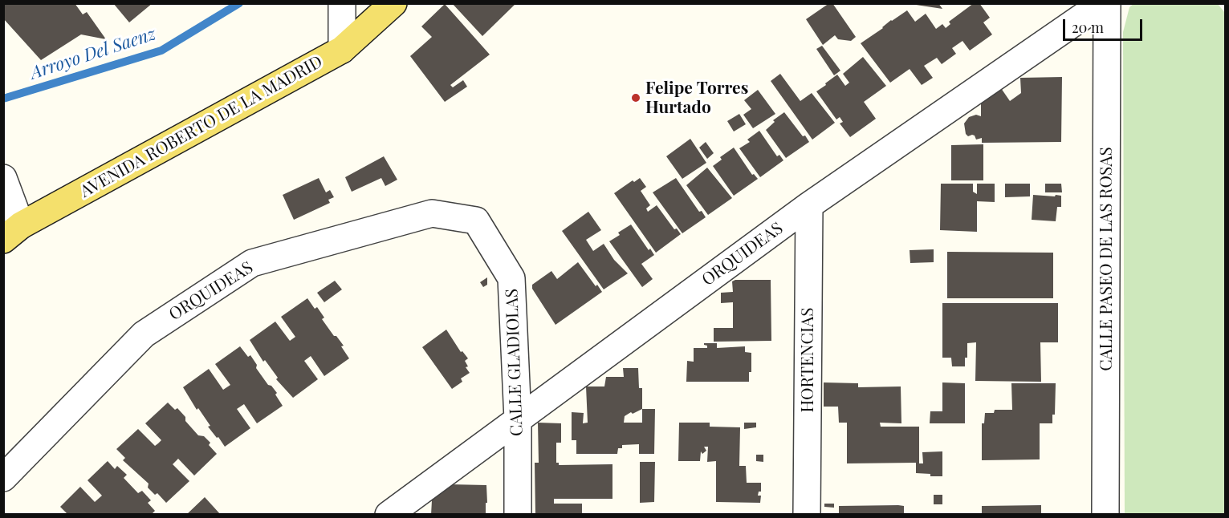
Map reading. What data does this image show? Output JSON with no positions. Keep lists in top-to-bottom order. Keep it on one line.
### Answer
{"streets":{"main road":["AVENIDA ROBERTO DE LA MADRID"],"street":["ORQUIDEAS","CALLE PASEO DE LAS ROSAS","HORTENCIAS","CALLE GLADIOLAS"]},"crossings":[["ORQUIDEAS","HORTENCIAS"],["ORQUIDEAS","CALLE GLADIOLAS"]],"water":["Arroyo Del Saenz"],"places":["Felipe Torres Hurtado"],"scale_bar":"20 m"}
